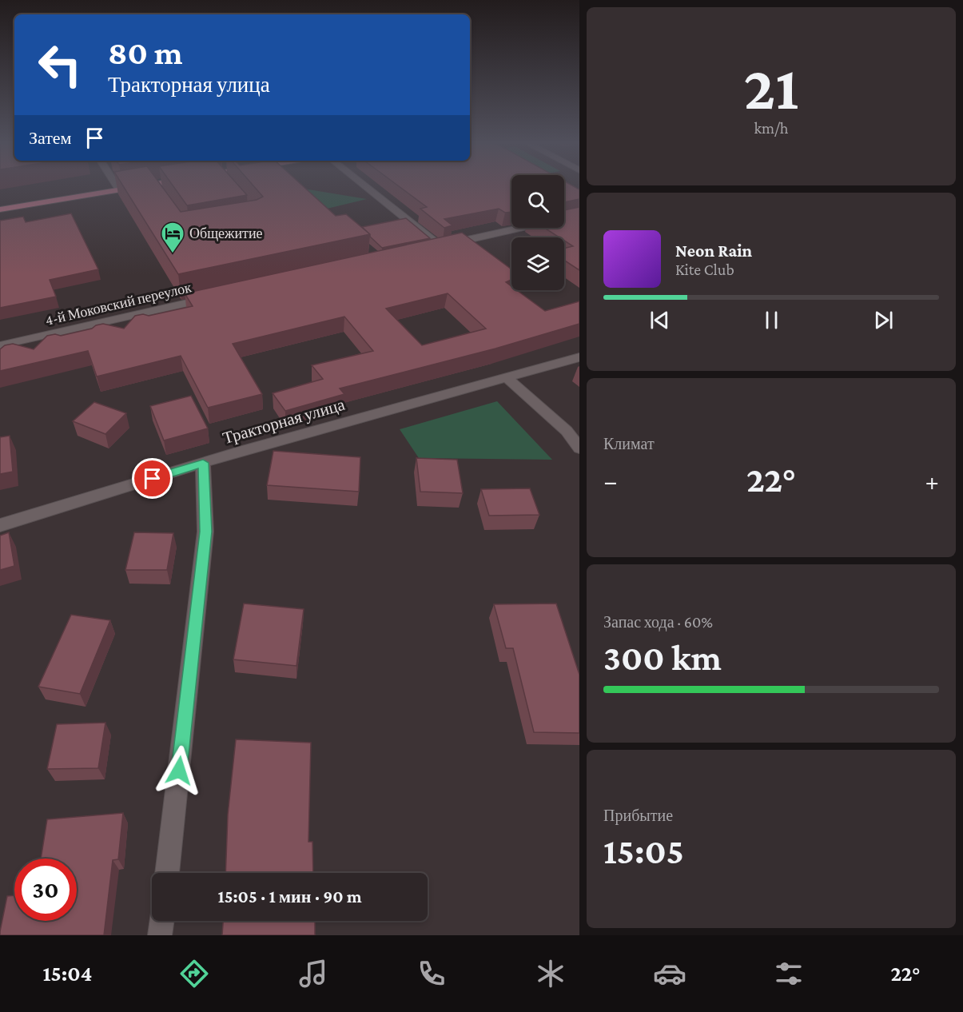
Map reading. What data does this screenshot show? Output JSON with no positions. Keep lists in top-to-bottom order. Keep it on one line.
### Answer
{"streets":{"street":["4-й Моковский переулок","Тракторная улица"]},"places":{"hotel":["Общежитие"]},"page":{"tile":[["21","km/h"],"Климат",["Запас хода · 60%","300 km"],["Прибытие","15:05"]],"turn":["80 m","Тракторная улица"],"then":"Затем","song":["Neon Rain","Kite Club"],"heat":["−","22°","+"],"limit":"30","trip":"15:05 · 1 мин · 90 m","tabs":["15:04","22°"]}}
